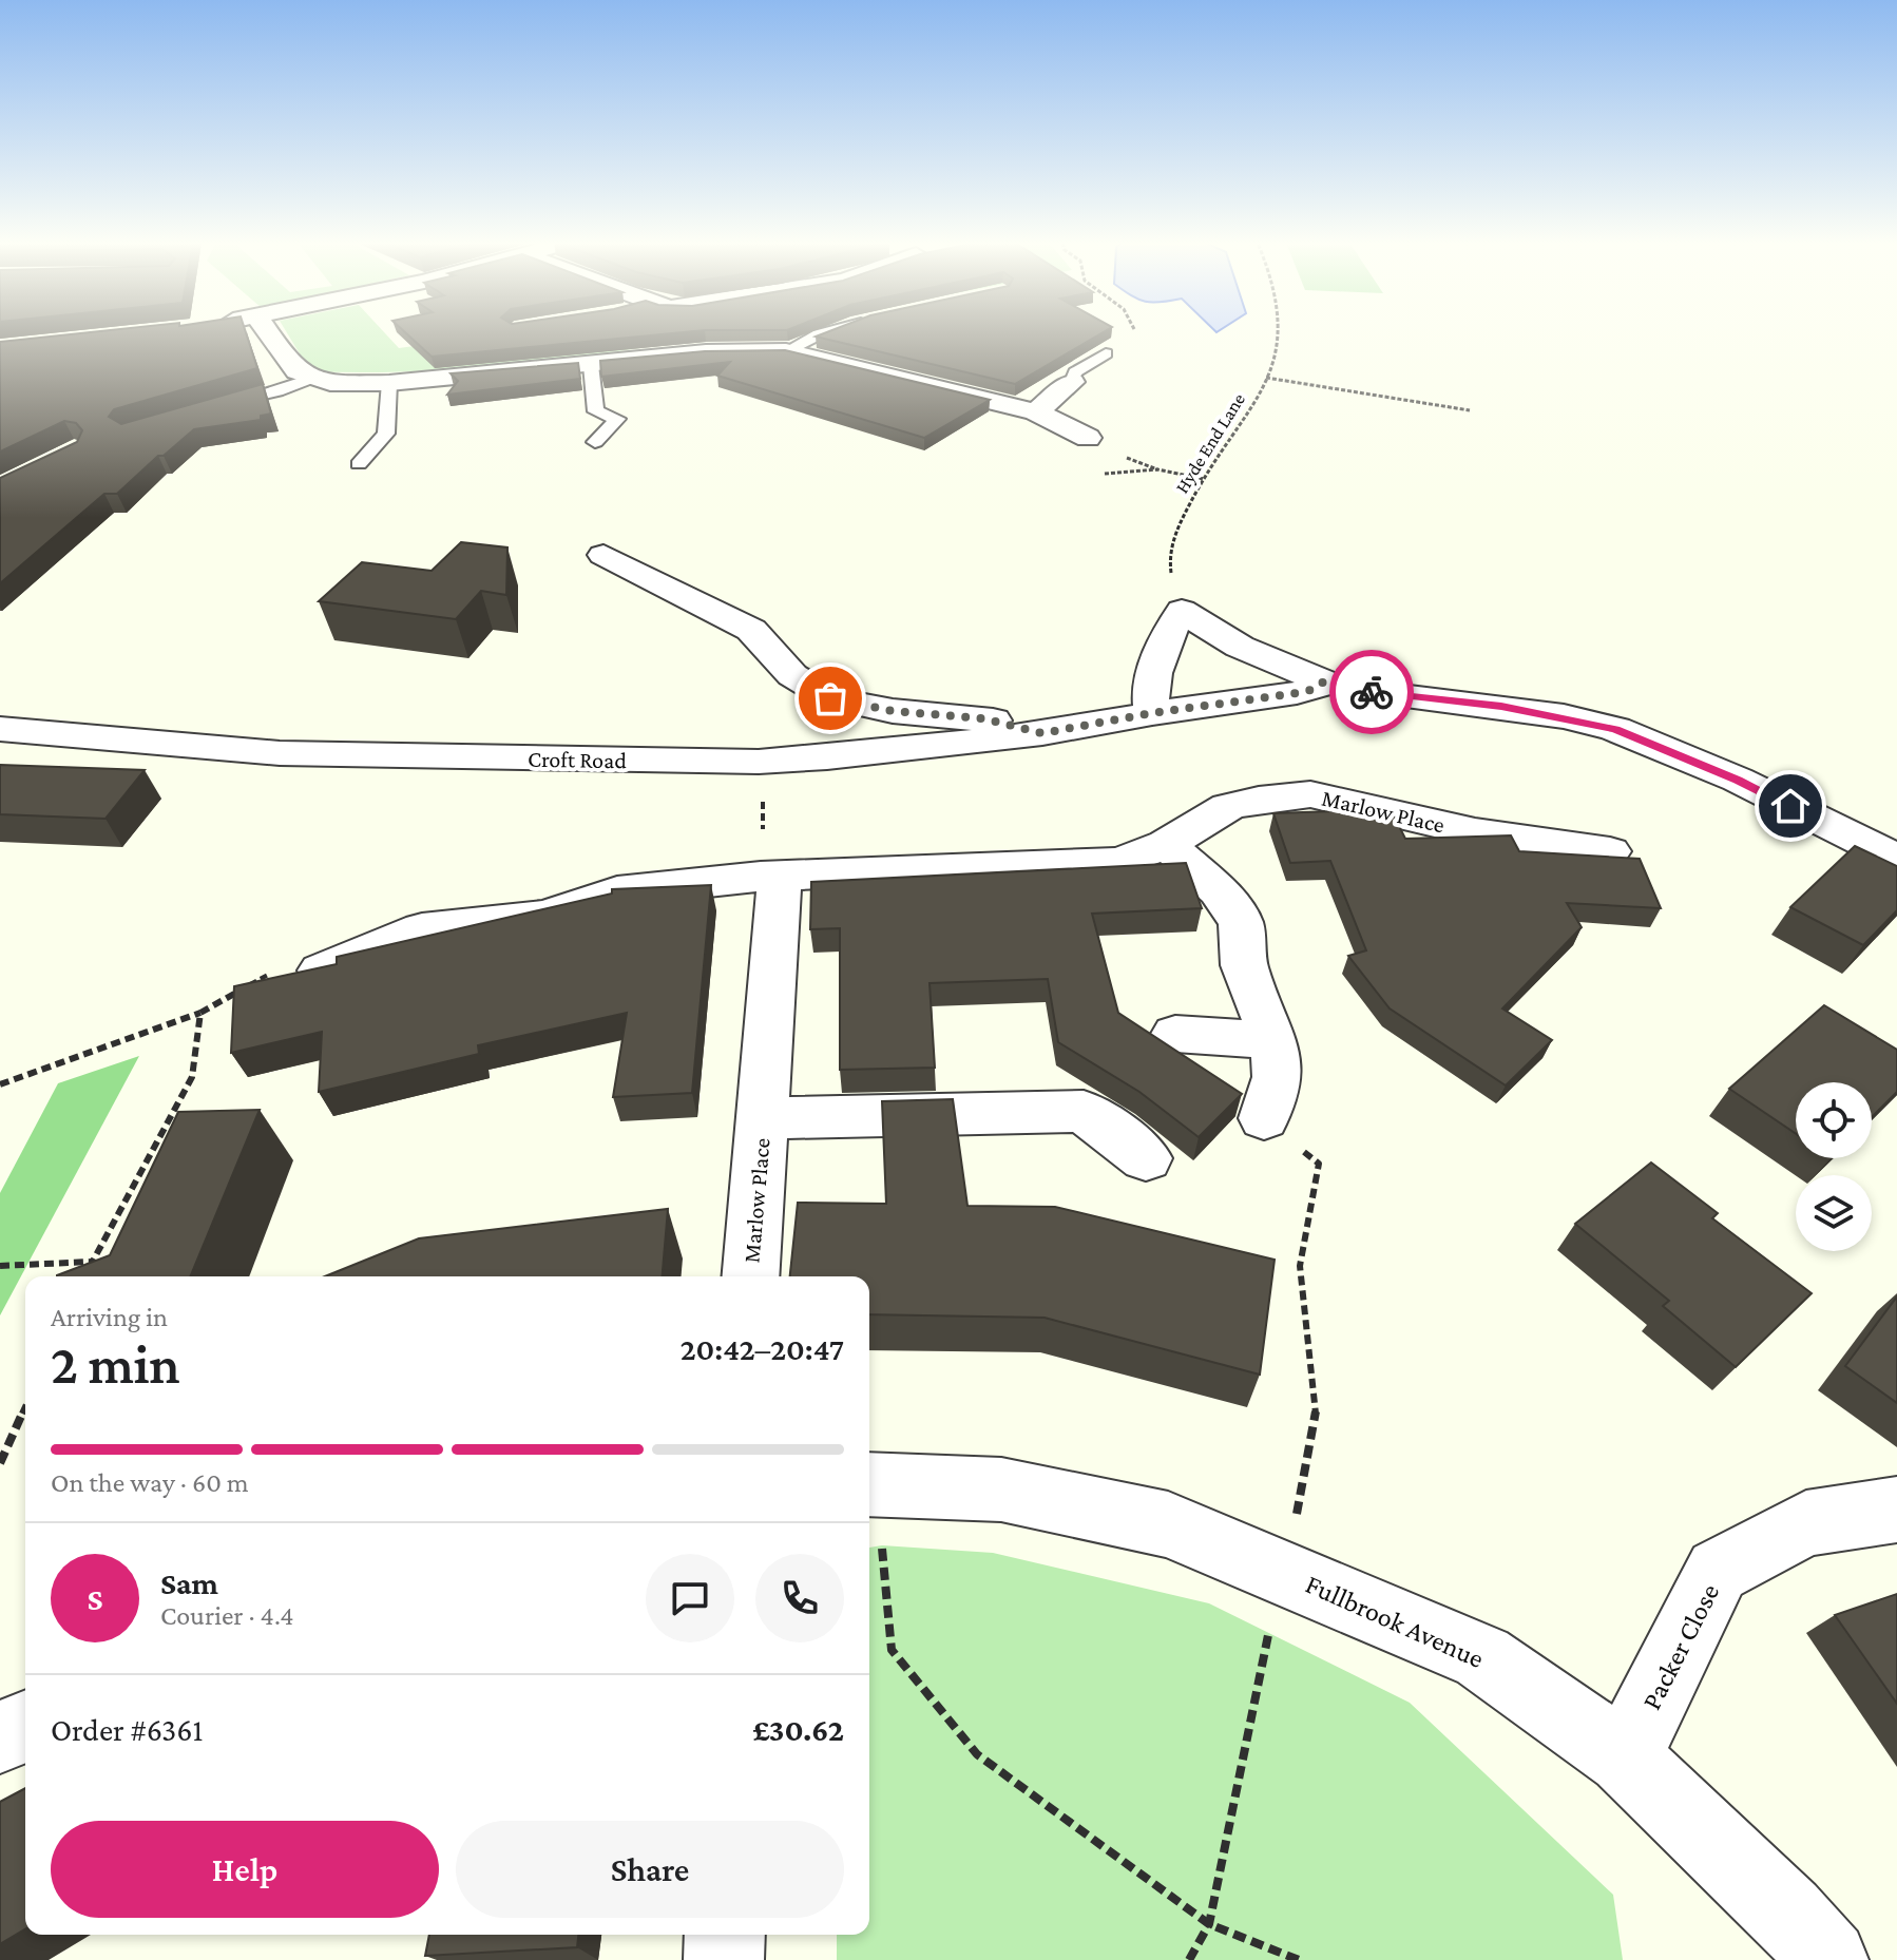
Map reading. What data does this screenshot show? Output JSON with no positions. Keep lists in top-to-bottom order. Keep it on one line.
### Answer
{"streets":{"street":["Croft Road","Marlow Place","Fullbrook Avenue","Packer Close"],"path":["Hyde End Lane"]},"crossings":[["Fullbrook Avenue","Packer Close"]],"page":{"heading":["2 min","Arriving in","20:42–20:47"],"panel":["Sam","Courier · 4.4","Order #6361","£30.62"],"bar":"On the way · 60 m","round":"S","buttons":["Help","Share"]}}
